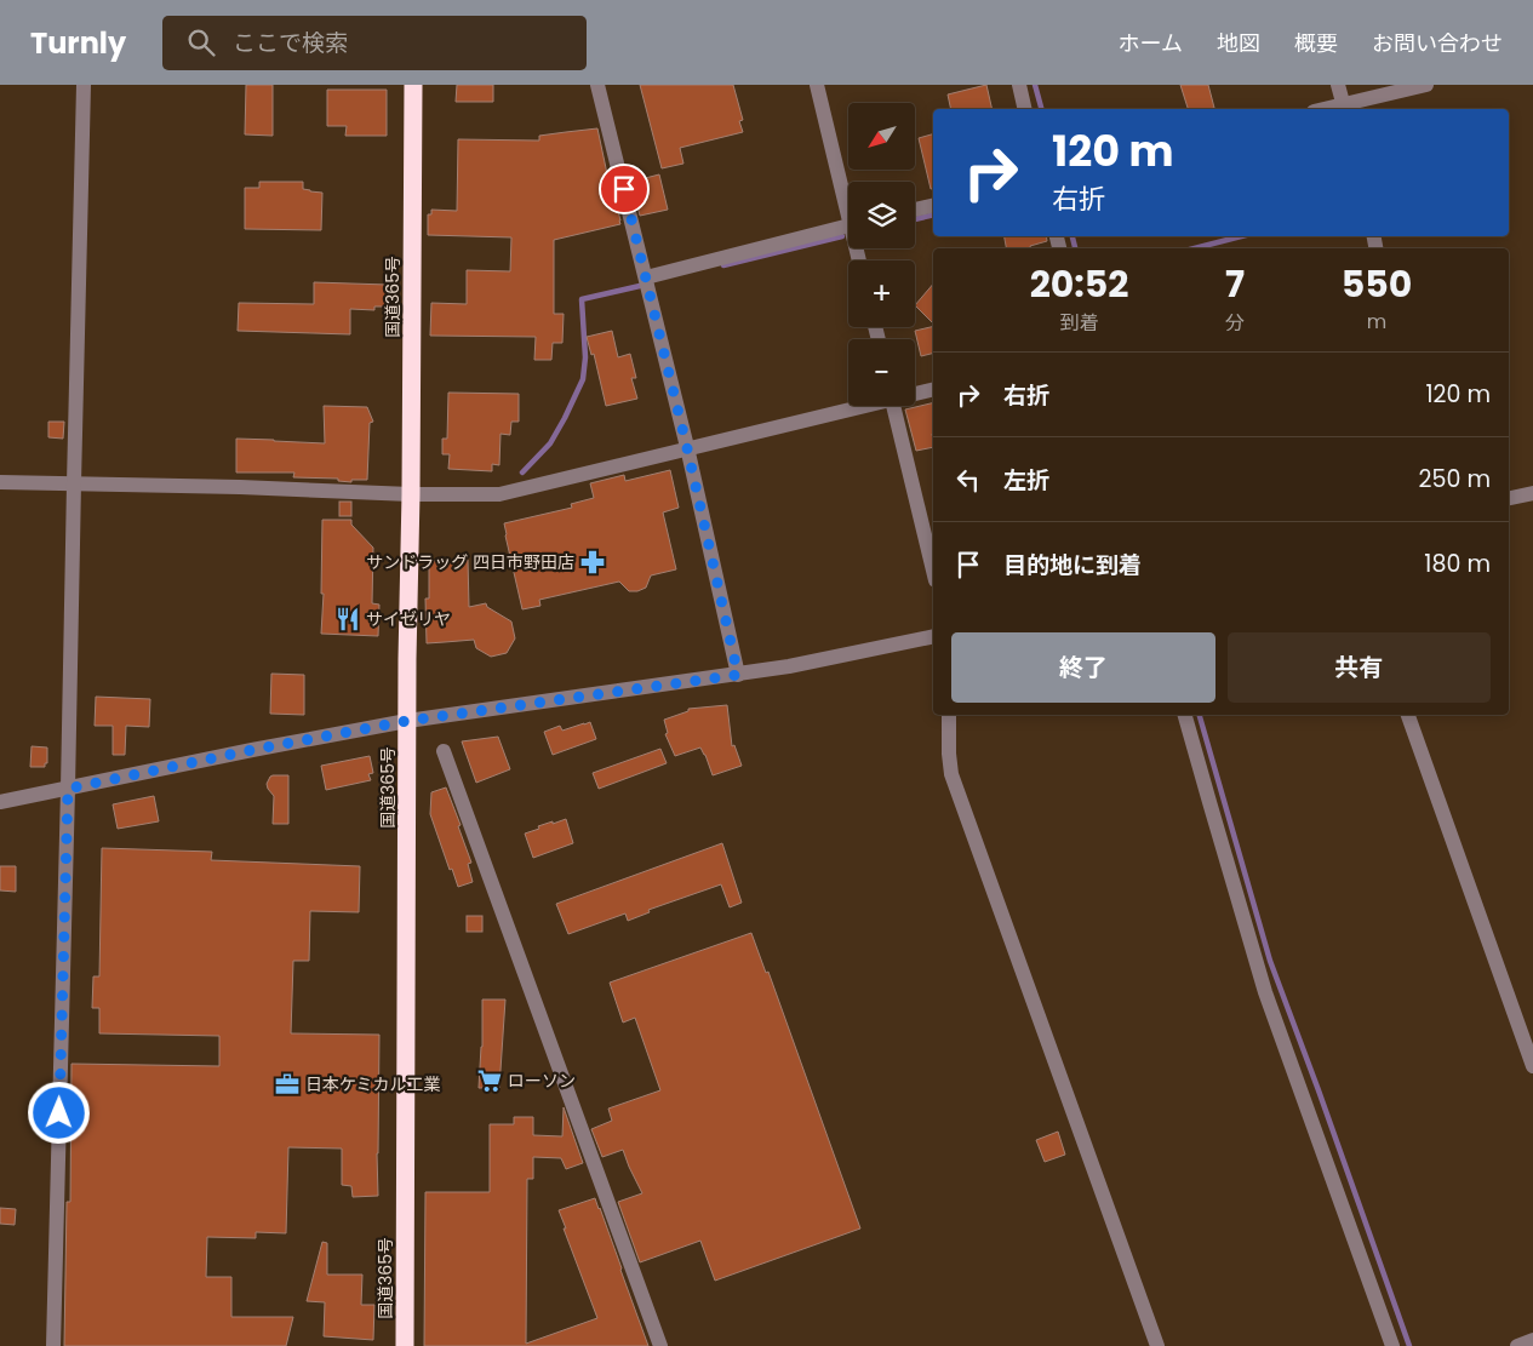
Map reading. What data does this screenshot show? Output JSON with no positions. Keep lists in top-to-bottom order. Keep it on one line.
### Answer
{"streets":{"highway":["国道365号"]},"places":{"pharmacy":["サンドラッグ 四日市野田店"],"restaurant":["サイゼリヤ"],"supermarket":["ローソン"],"office":["日本ケミカル工業"]},"north":"bottom left","page":{"header":"Turnly","search":"ここで検索","nav":["ホーム","地図","概要","お問い合わせ"],"map_buttons":["+","−"],"turn":["120 m","右折"],"eta":["20:52","到着","7","分","550","m"],"list":[{"name":"右折","value":"120 m"},{"name":"左折","value":"250 m"},{"name":"目的地に到着","value":"180 m"}],"buttons":["終了","共有"]}}
